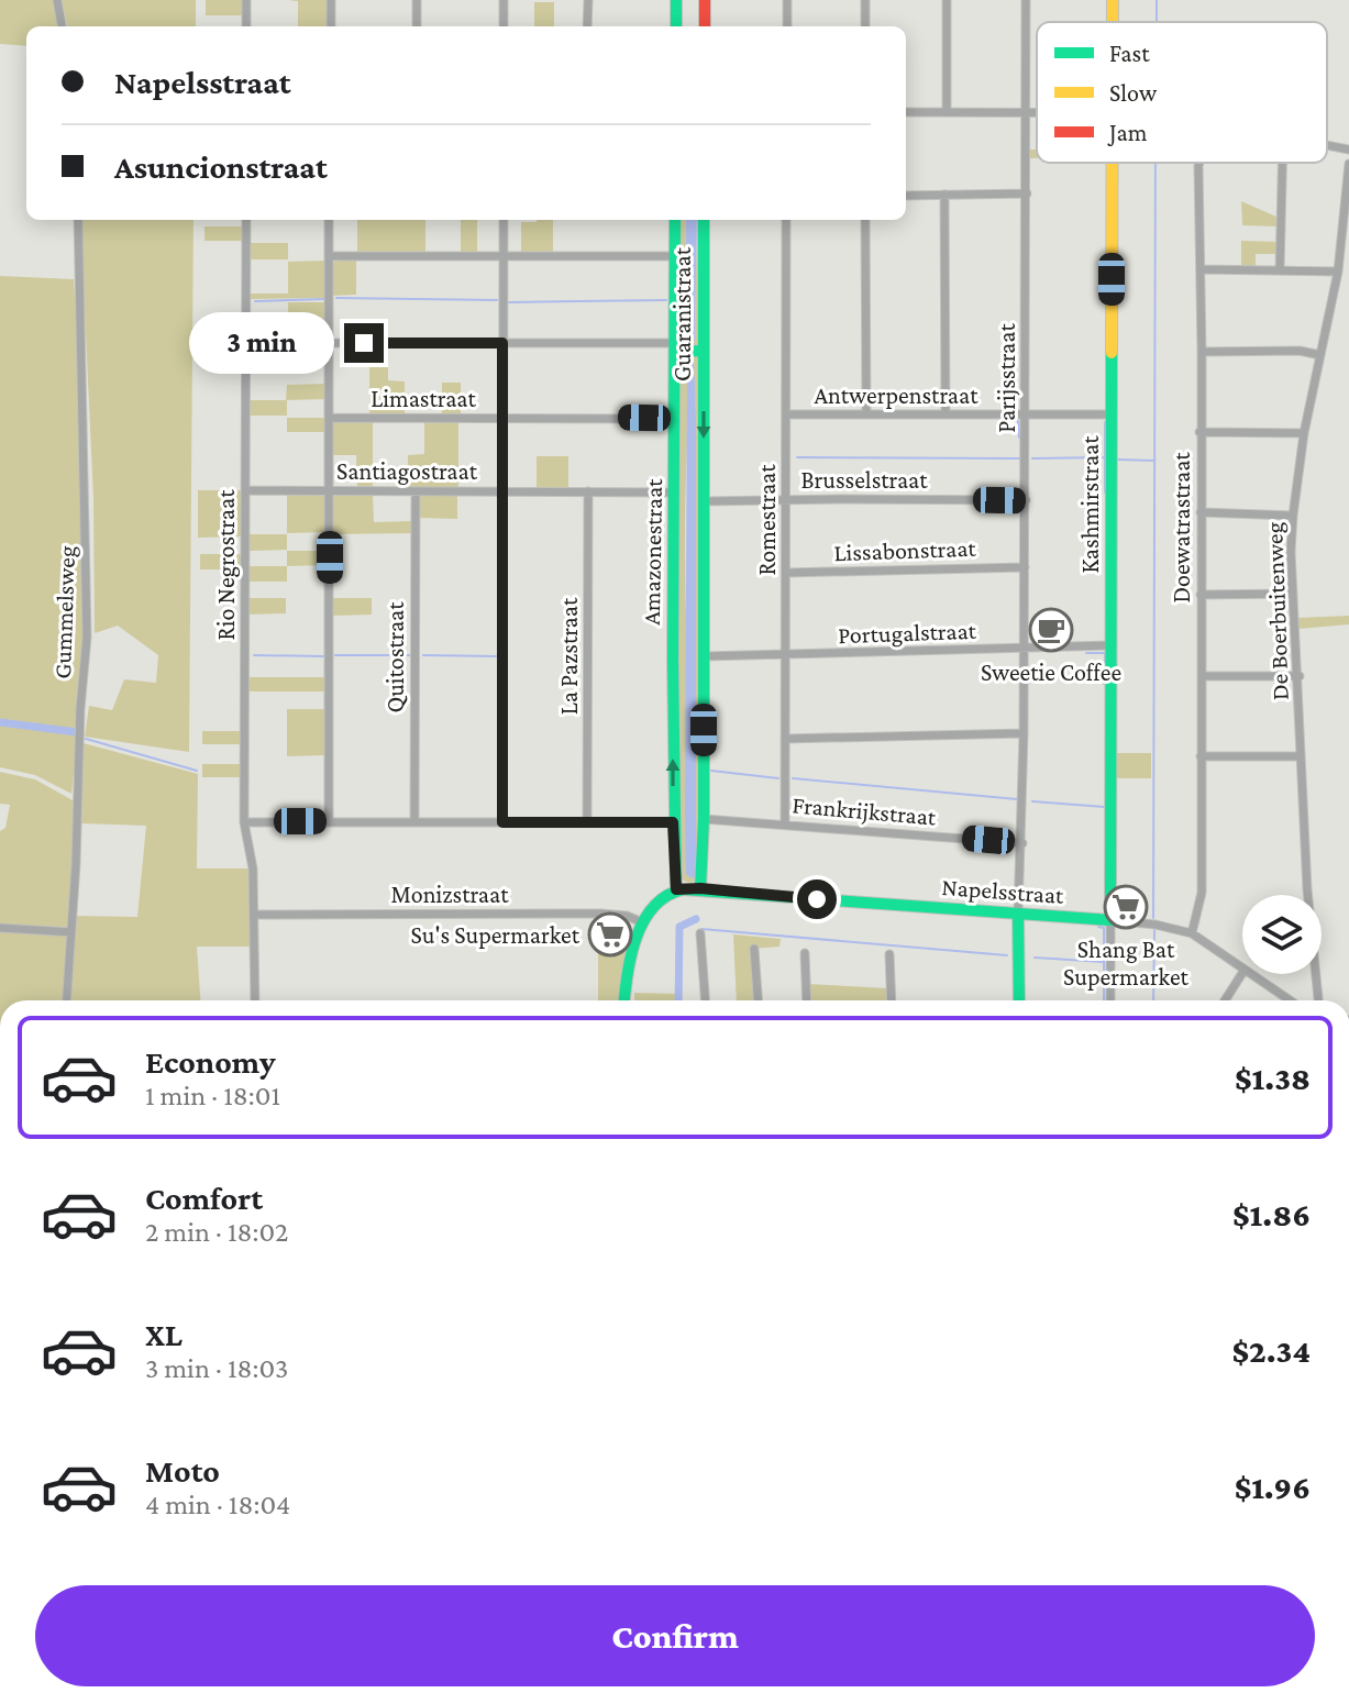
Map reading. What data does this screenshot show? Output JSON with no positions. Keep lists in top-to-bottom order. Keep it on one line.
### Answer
{"streets":{"street":["Guaranistraat","Parijsstraat","Antwerpenstraat","Limastraat","Santiagostraat","Brusselstraat","Kashmirstraat","Romestraat","Doewatrastraat","Lissabonstraat","Amazonestraat","Rio Negrostraat","De Boerbuitenweg","Gummelsweg","Portugalstraat","La Pazstraat","Quitostraat","Frankrijkstraat","Napelsstraat","Monizstraat"]},"crossings":[["Guaranistraat","Brusselstraat"],["Guaranistraat","Portugalstraat"],["Guaranistraat","Frankrijkstraat"],["Guaranistraat","Napelsstraat"],["Parijsstraat","Antwerpenstraat"],["Parijsstraat","Brusselstraat"],["Parijsstraat","Lissabonstraat"],["Parijsstraat","Portugalstraat"],["Parijsstraat","Frankrijkstraat"],["Parijsstraat","Napelsstraat"],["Antwerpenstraat","Kashmirstraat"],["Antwerpenstraat","Romestraat"],["Limastraat","Amazonestraat"],["Santiagostraat","Amazonestraat"],["Santiagostraat","Rio Negrostraat"],["Santiagostraat","La Pazstraat"],["Santiagostraat","Quitostraat"],["Brusselstraat","Romestraat"],["Kashmirstraat","Portugalstraat"],["Kashmirstraat","Napelsstraat"],["Romestraat","Lissabonstraat"],["Romestraat","Portugalstraat"],["Romestraat","Frankrijkstraat"],["Doewatrastraat","Napelsstraat"],["Amazonestraat","Napelsstraat"],["Rio Negrostraat","Monizstraat"]],"one_way":["Amazonestraat"],"places":{"cafe":["Sweetie Coffee"],"supermarket":["Shang Bat Supermarket","Su's Supermarket"]},"legend":["Fast","Slow","Jam"],"page":{"banner":["Napelsstraat","Asuncionstraat"],"bubble":"3 min","list":[{"name":"Economy","note":"1 min · 18:01","value":"$1.38"},{"name":"Comfort","note":"2 min · 18:02","value":"$1.86"},{"name":"XL","note":"3 min · 18:03","value":"$2.34"},{"name":"Moto","note":"4 min · 18:04","value":"$1.96"}],"buttons":"Confirm"}}
